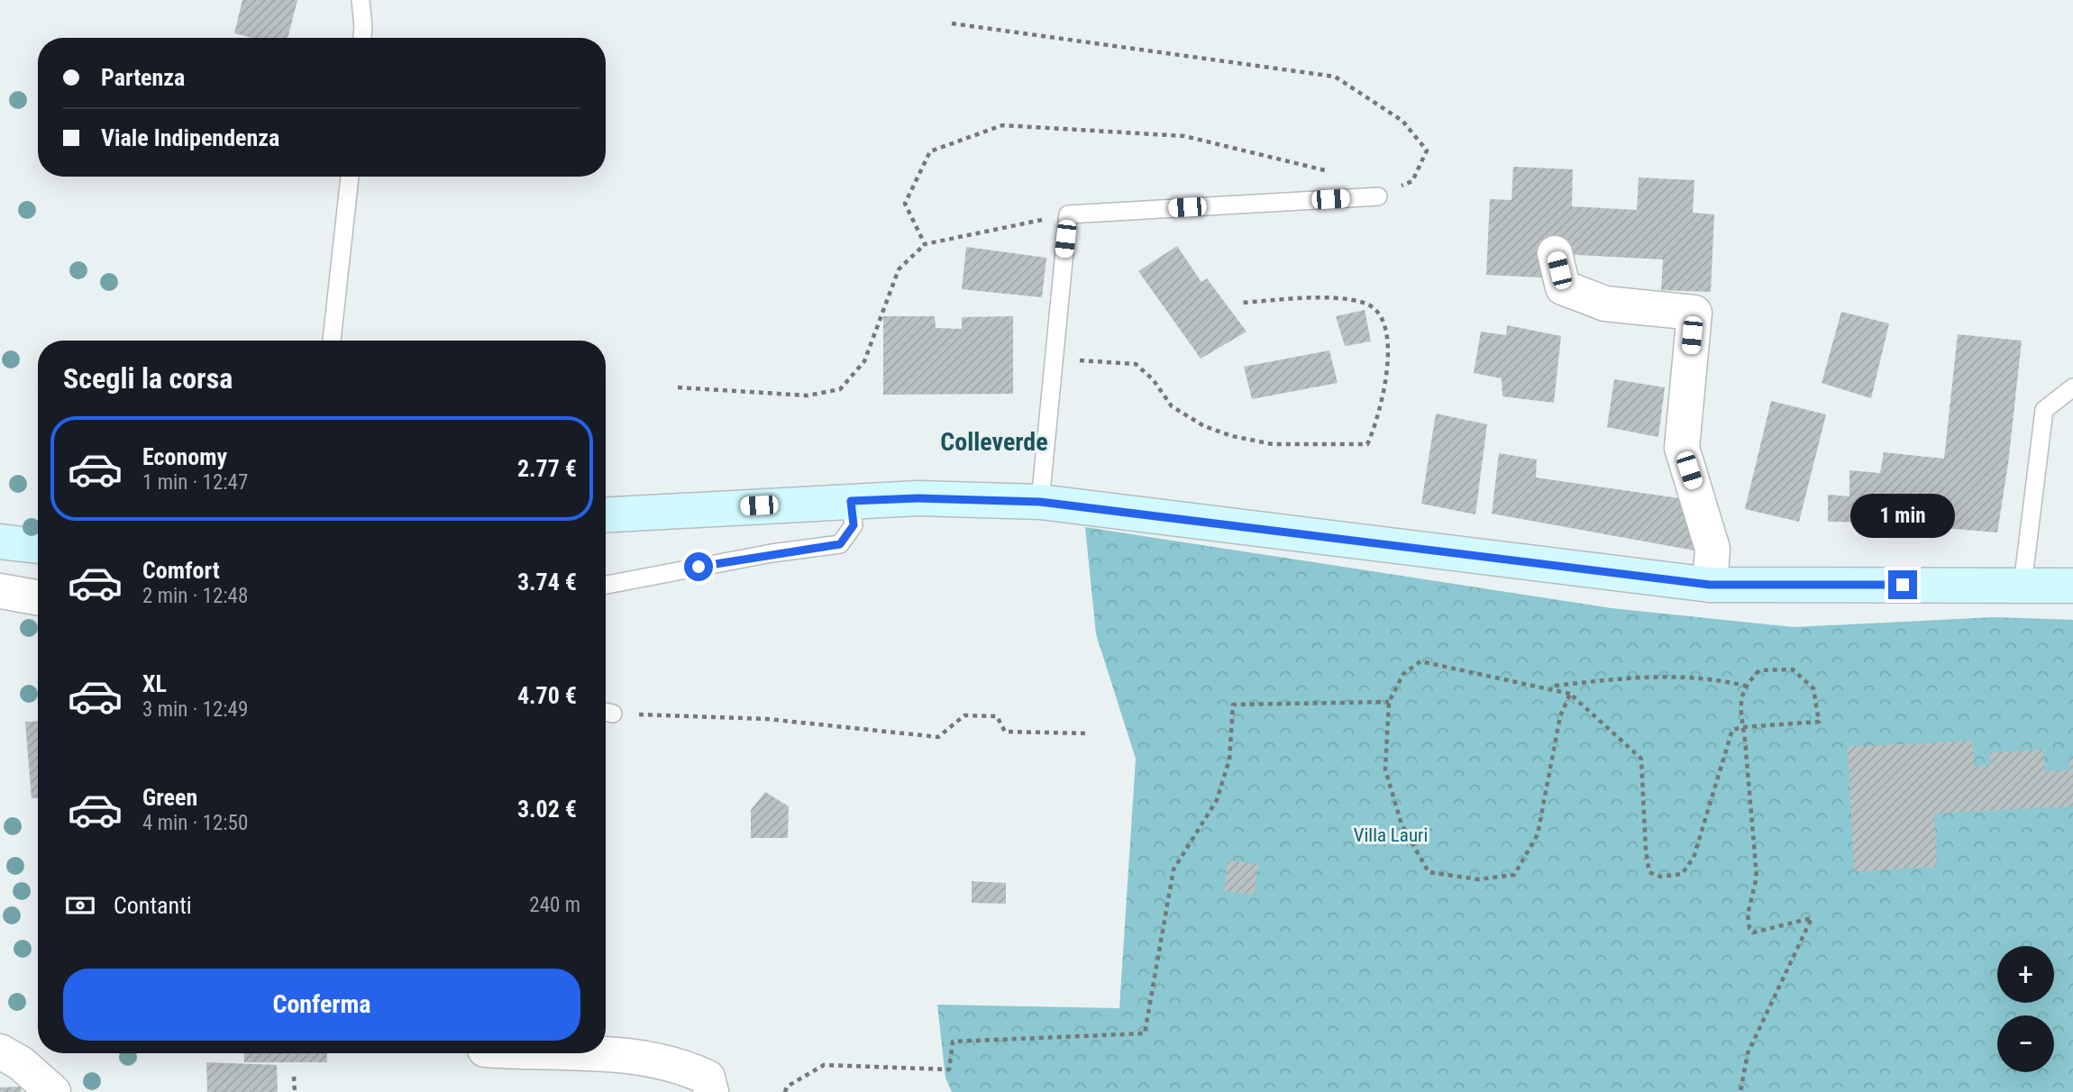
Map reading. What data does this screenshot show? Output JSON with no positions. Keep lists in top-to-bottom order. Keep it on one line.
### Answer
{"districts":["Colleverde"],"parks":["Villa Lauri"],"page":{"banner":["Partenza","Viale Indipendenza"],"heading":"Scegli la corsa","list":[{"name":"Economy","note":"1 min · 12:47","value":"2.77 €"},{"name":"Comfort","note":"2 min · 12:48","value":"3.74 €"},{"name":"XL","note":"3 min · 12:49","value":"4.70 €"},{"name":"Green","note":"4 min · 12:50","value":"3.02 €"}],"bubble":"1 min","pay":["Contanti","240 m"],"map_buttons":["+","−"],"buttons":"Conferma"}}
